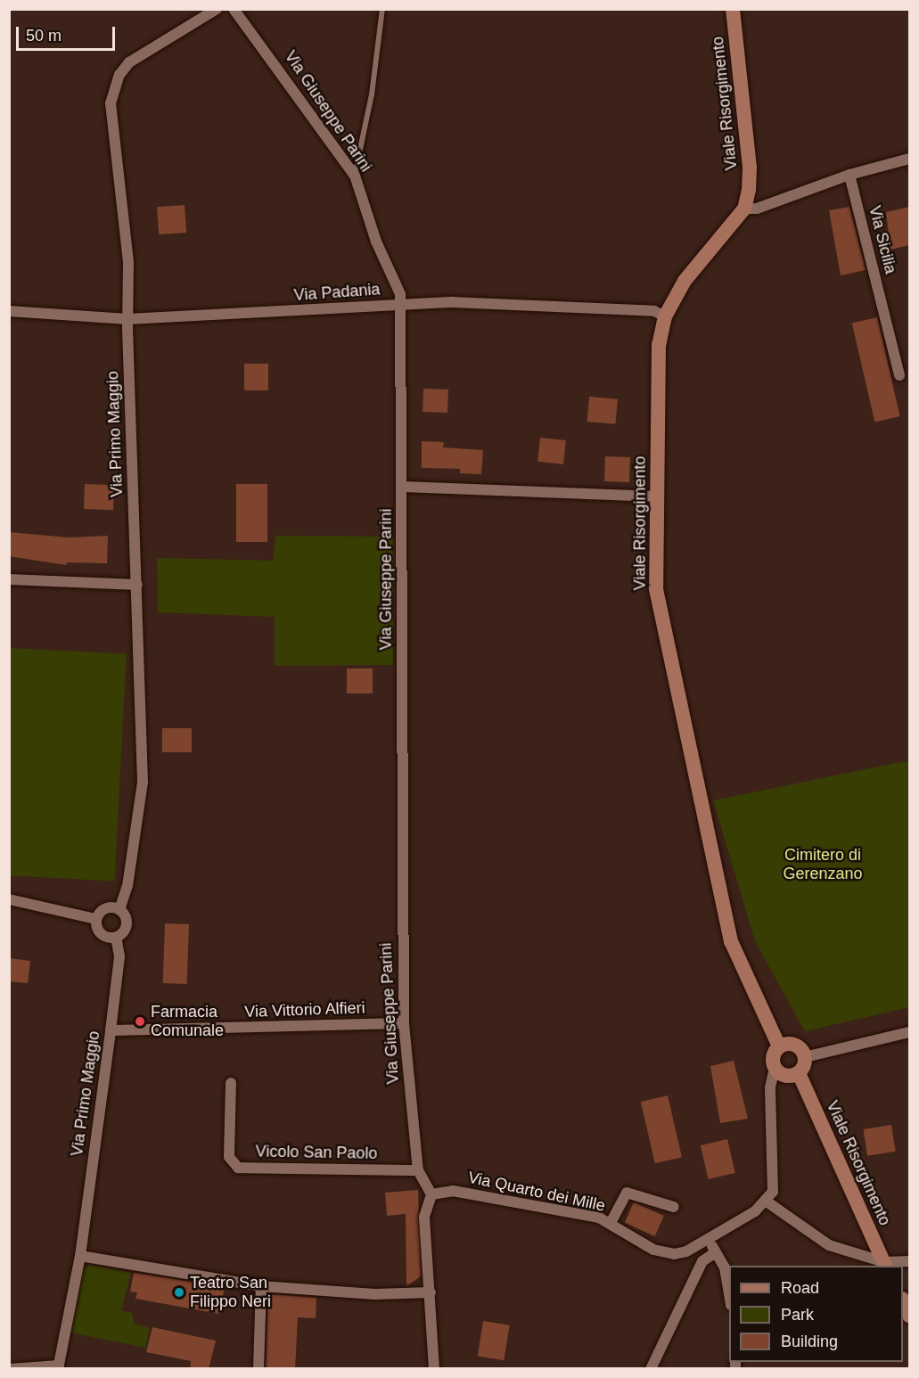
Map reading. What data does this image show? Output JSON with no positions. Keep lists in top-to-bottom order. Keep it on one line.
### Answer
{"streets":{"street":["Viale Risorgimento","Via Giuseppe Parini","Via Sicilia","Via Padania","Via Primo Maggio","Via Vittorio Alfieri","Vicolo San Paolo","Via Quarto dei Mille"]},"crossings":[["Viale Risorgimento","Via Padania"],["Via Giuseppe Parini","Via Padania"],["Via Giuseppe Parini","Via Vittorio Alfieri"],["Via Giuseppe Parini","Vicolo San Paolo"],["Via Giuseppe Parini","Via Quarto dei Mille"],["Via Padania","Via Primo Maggio"],["Via Primo Maggio","Via Vittorio Alfieri"]],"parks":["Cimitero di Gerenzano"],"places":["Farmacia Comunale","Teatro San Filippo Neri"],"legend":["Road","Park","Building"],"scale_bar":"50 m"}
